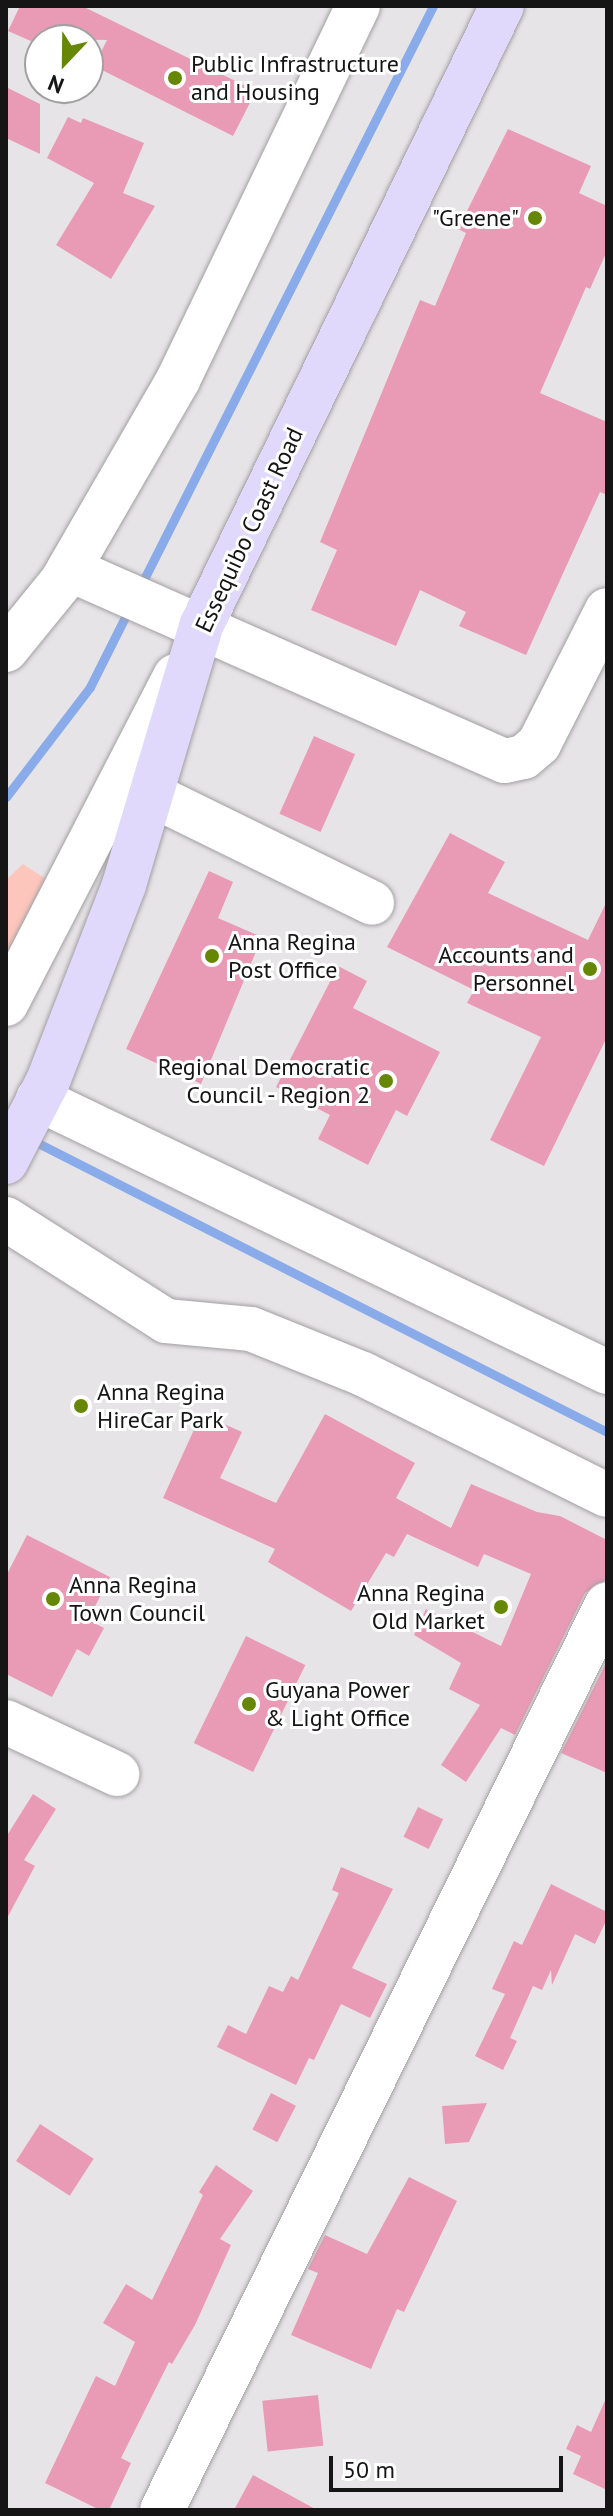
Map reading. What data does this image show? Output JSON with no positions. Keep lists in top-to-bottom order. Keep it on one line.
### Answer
{"streets":{"main road":["Essequibo Coast Road"]},"places":["Public Infrastructure and Housing","\"Greene\"","Anna Regina Post Office","Accounts and Personnel","Regional Democratic Council - Region 2","Anna Regina HireCar Park","Anna Regina Town Council","Anna Regina Old Market","Guyana Power & Light Office"],"scale_bar":"50 m","north":"bottom"}
